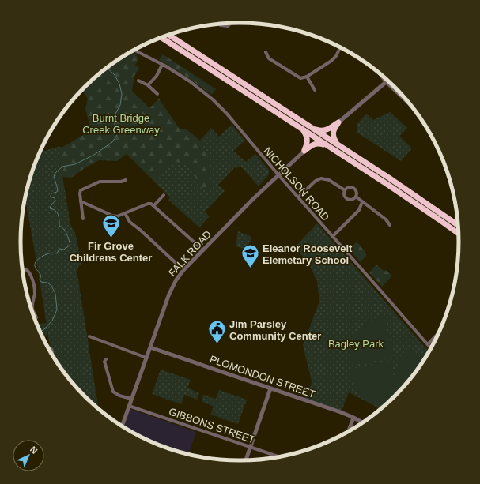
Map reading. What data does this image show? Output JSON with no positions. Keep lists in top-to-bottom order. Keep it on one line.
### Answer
{"streets":{"street":["NICHOLSON ROAD","FALK ROAD","PLOMONDON STREET","GIBBONS STREET"]},"crossings":[["NICHOLSON ROAD","FALK ROAD"],["FALK ROAD","PLOMONDON STREET"],["FALK ROAD","GIBBONS STREET"]],"parks":["Burnt Bridge Creek Greenway","Bagley Park"],"places":{"school or university":["Fir Grove Childrens Center","Eleanor Roosevelt Elemetary School"],"public building":["Jim Parsley Community Center"]},"north":"top right"}
